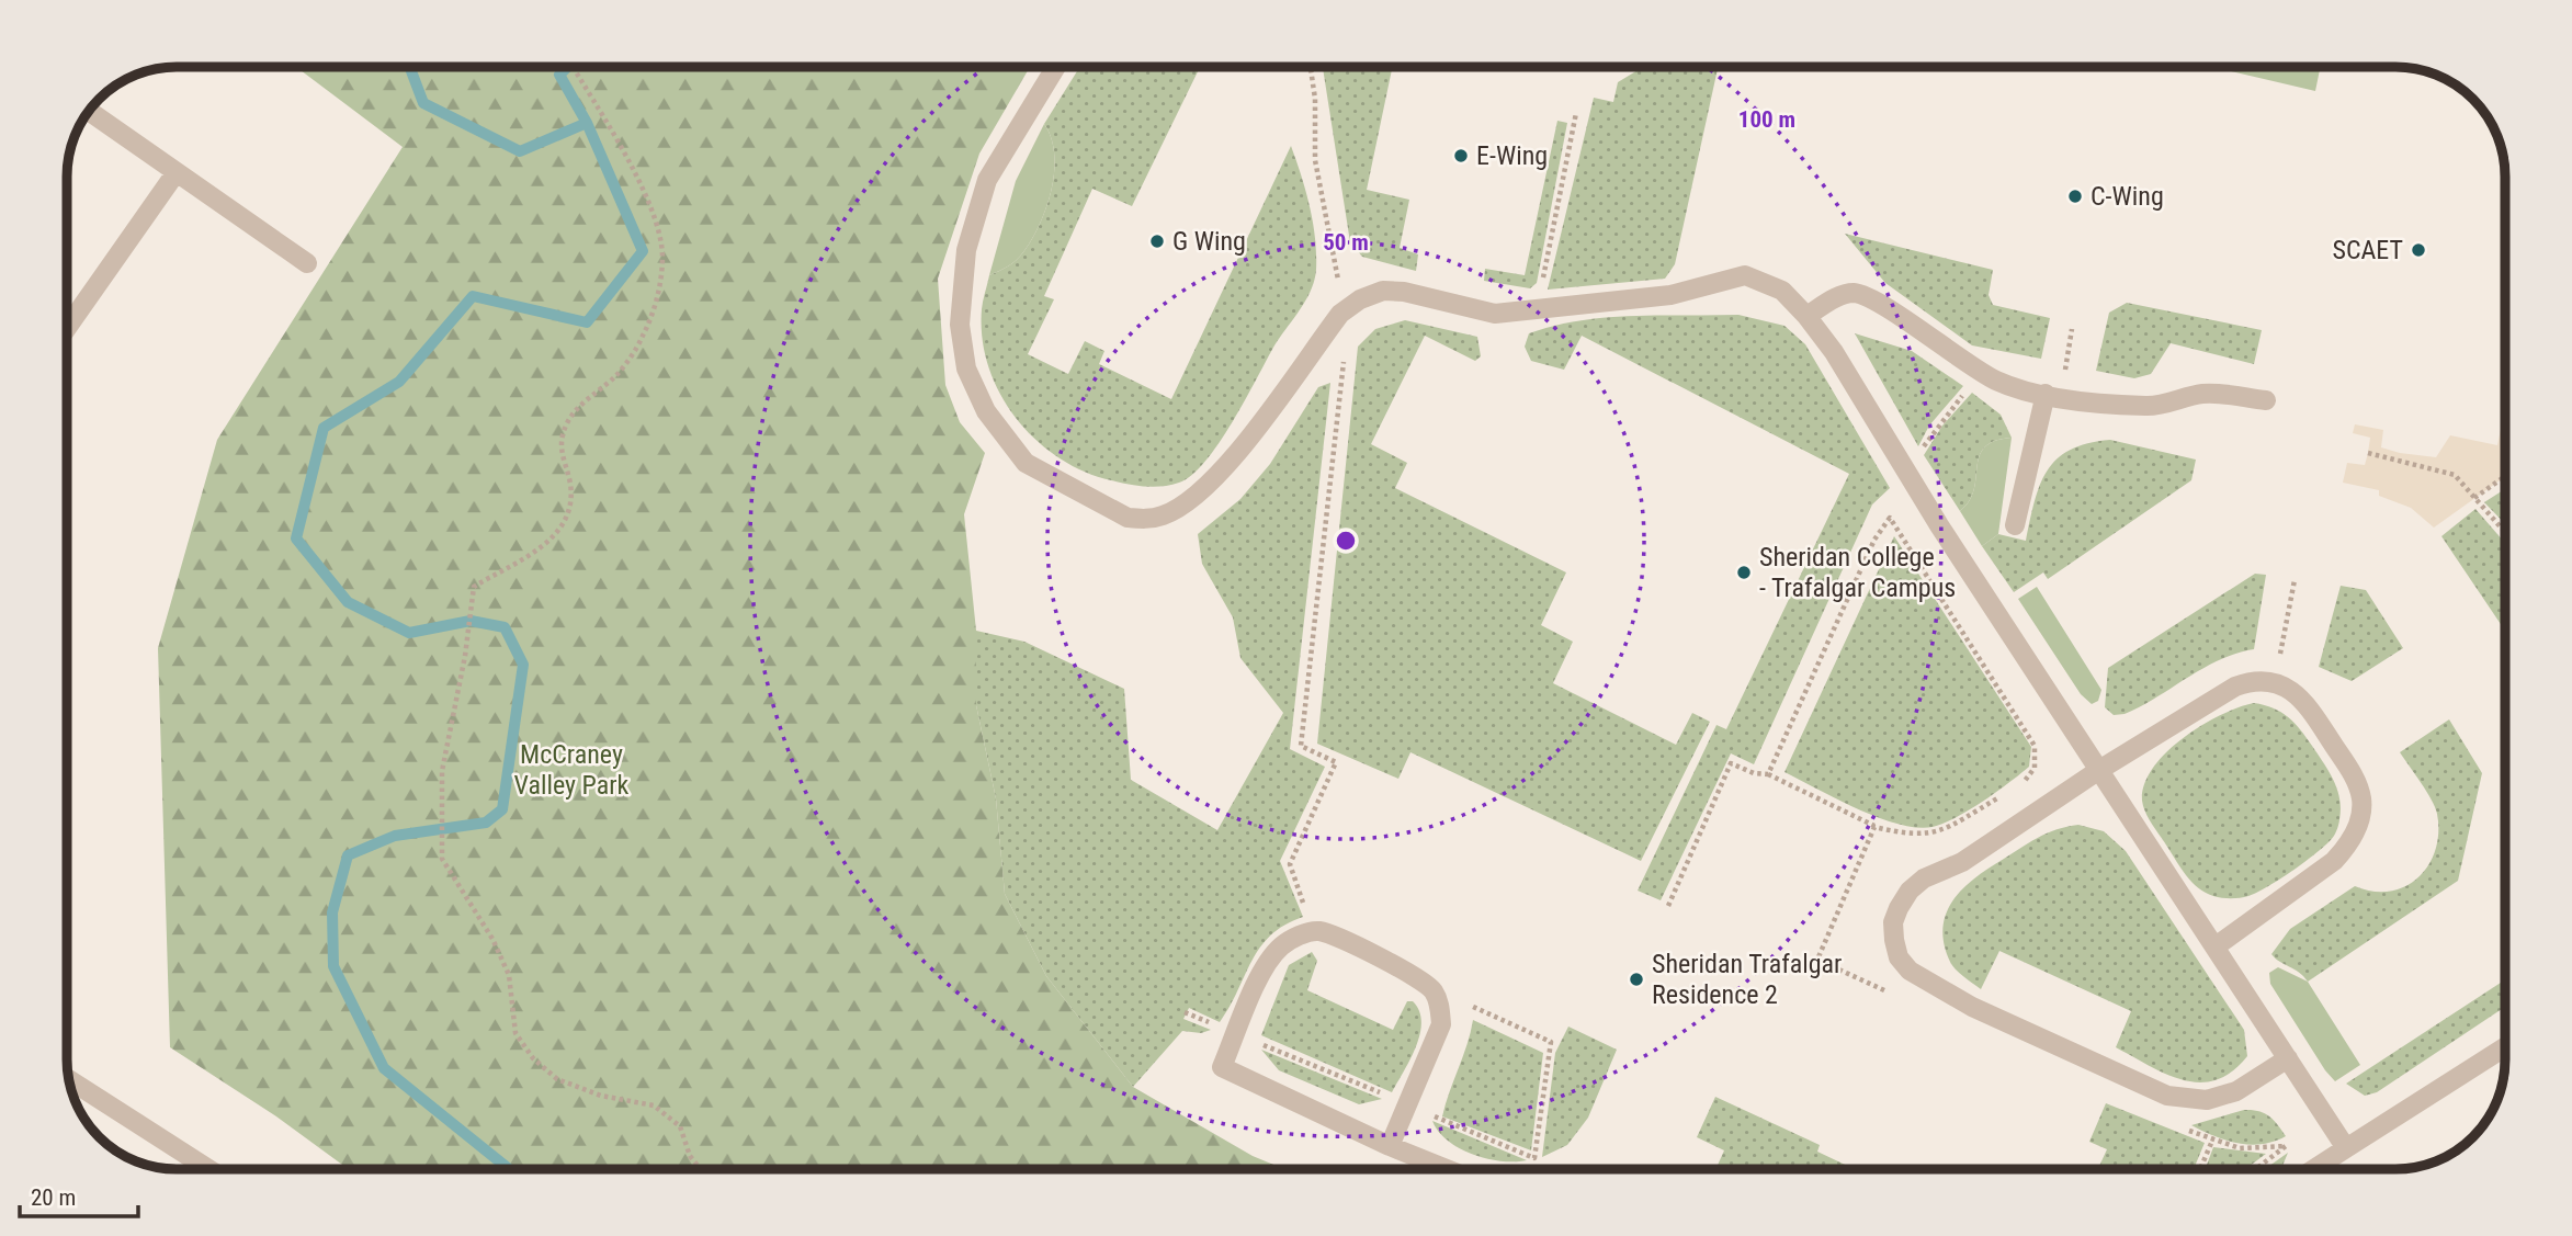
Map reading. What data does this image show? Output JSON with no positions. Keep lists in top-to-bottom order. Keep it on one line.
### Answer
{"parks":["McCraney Valley Park"],"places":["E-Wing","C-Wing","G Wing","SCAET","Sheridan College - Trafalgar Campus","Sheridan Trafalgar Residence 2"],"scale_bar":"20 m","rings":["100 m","50 m"]}
